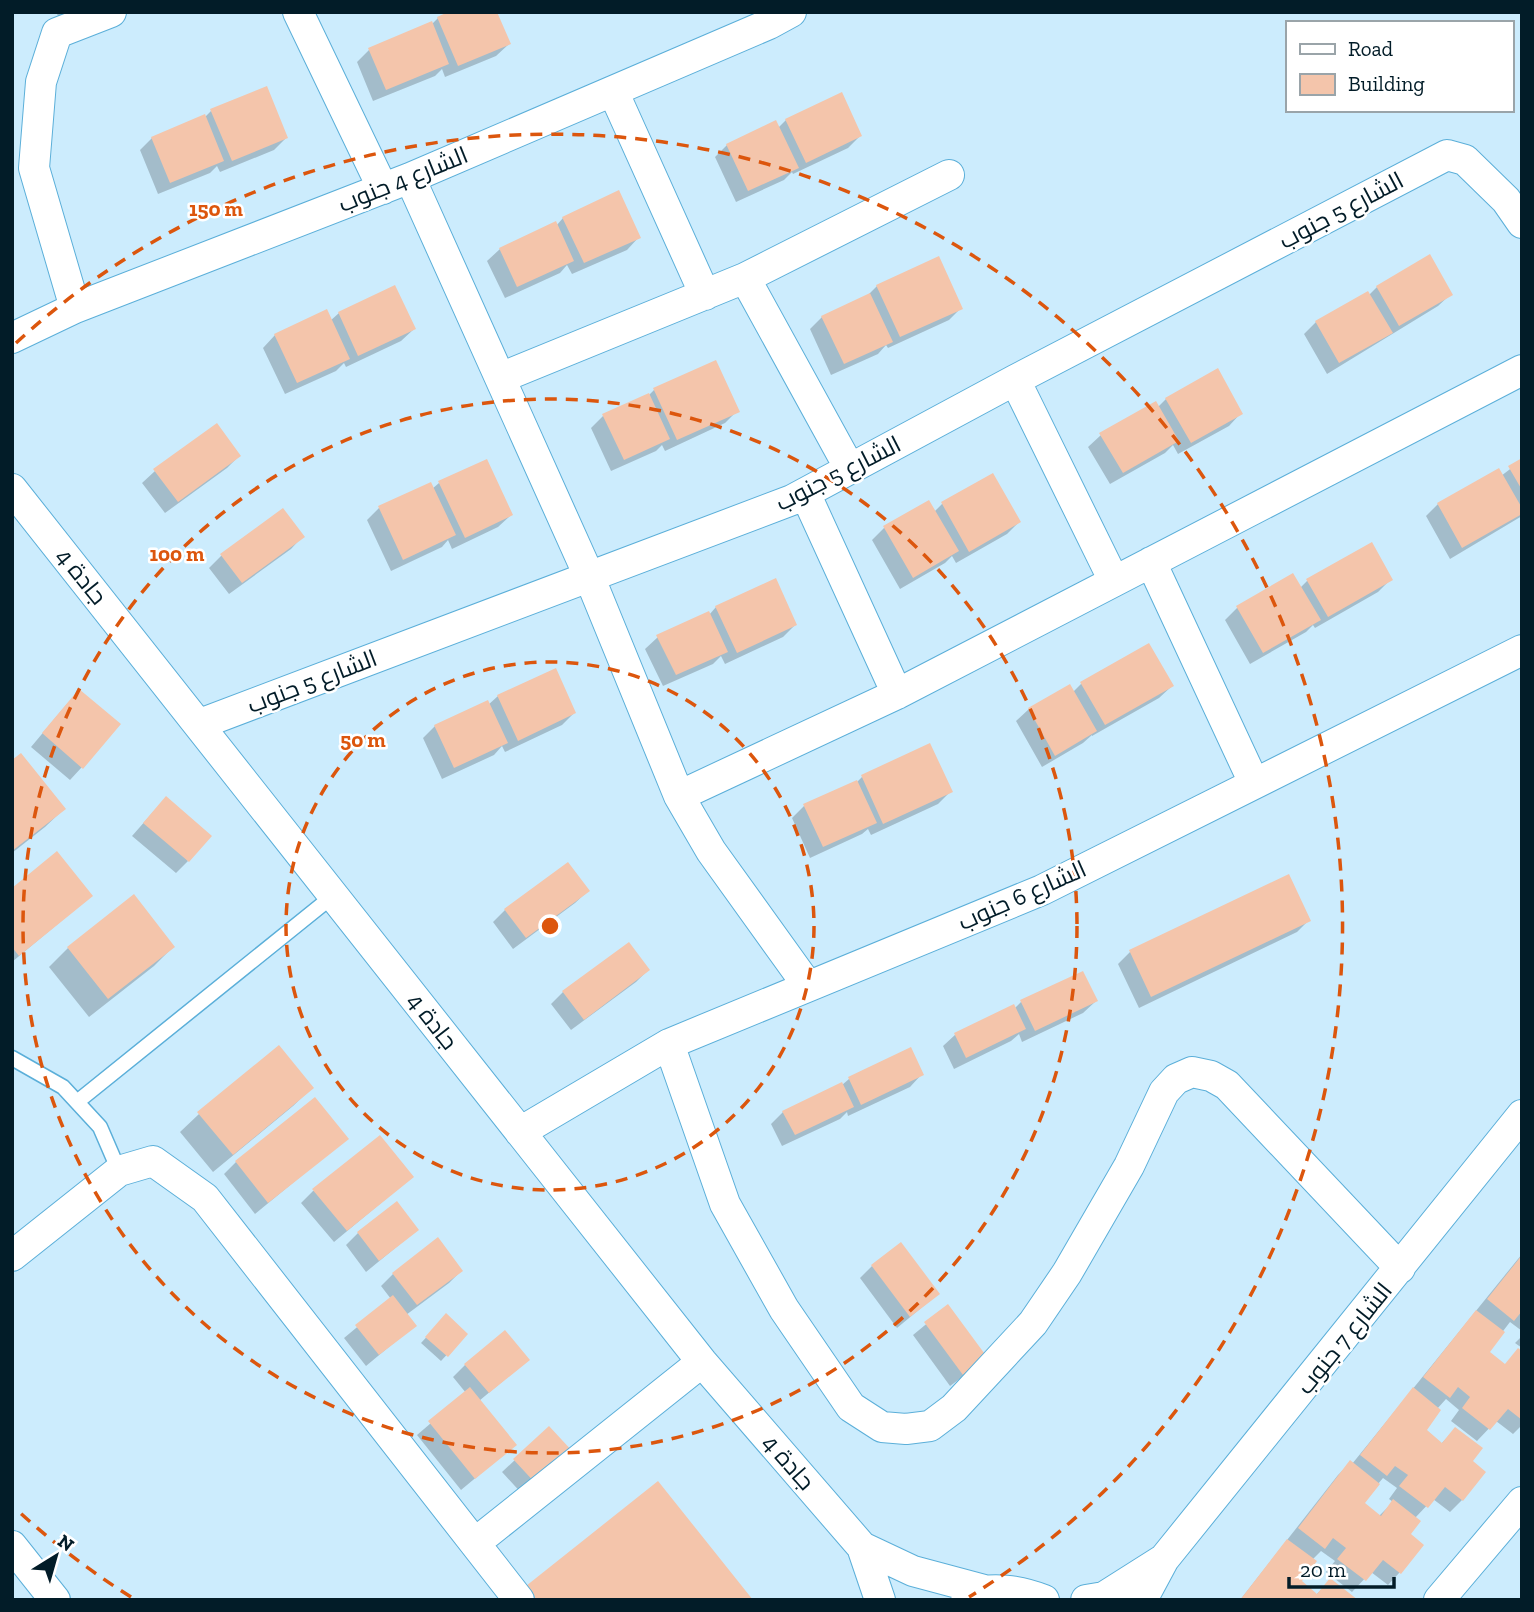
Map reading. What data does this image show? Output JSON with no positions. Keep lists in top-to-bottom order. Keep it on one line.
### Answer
{"streets":{"street":["الشارع 4 جنوب","الشارع 5 جنوب","جادة 4","الشارع 6 جنوب","الشارع 7 جنوب"]},"crossings":[["الشارع 5 جنوب","جادة 4"],["جادة 4","الشارع 6 جنوب"]],"legend":["Road","Building"],"scale_bar":"20 m","north":"top right","rings":["150 m","100 m","50 m"]}
